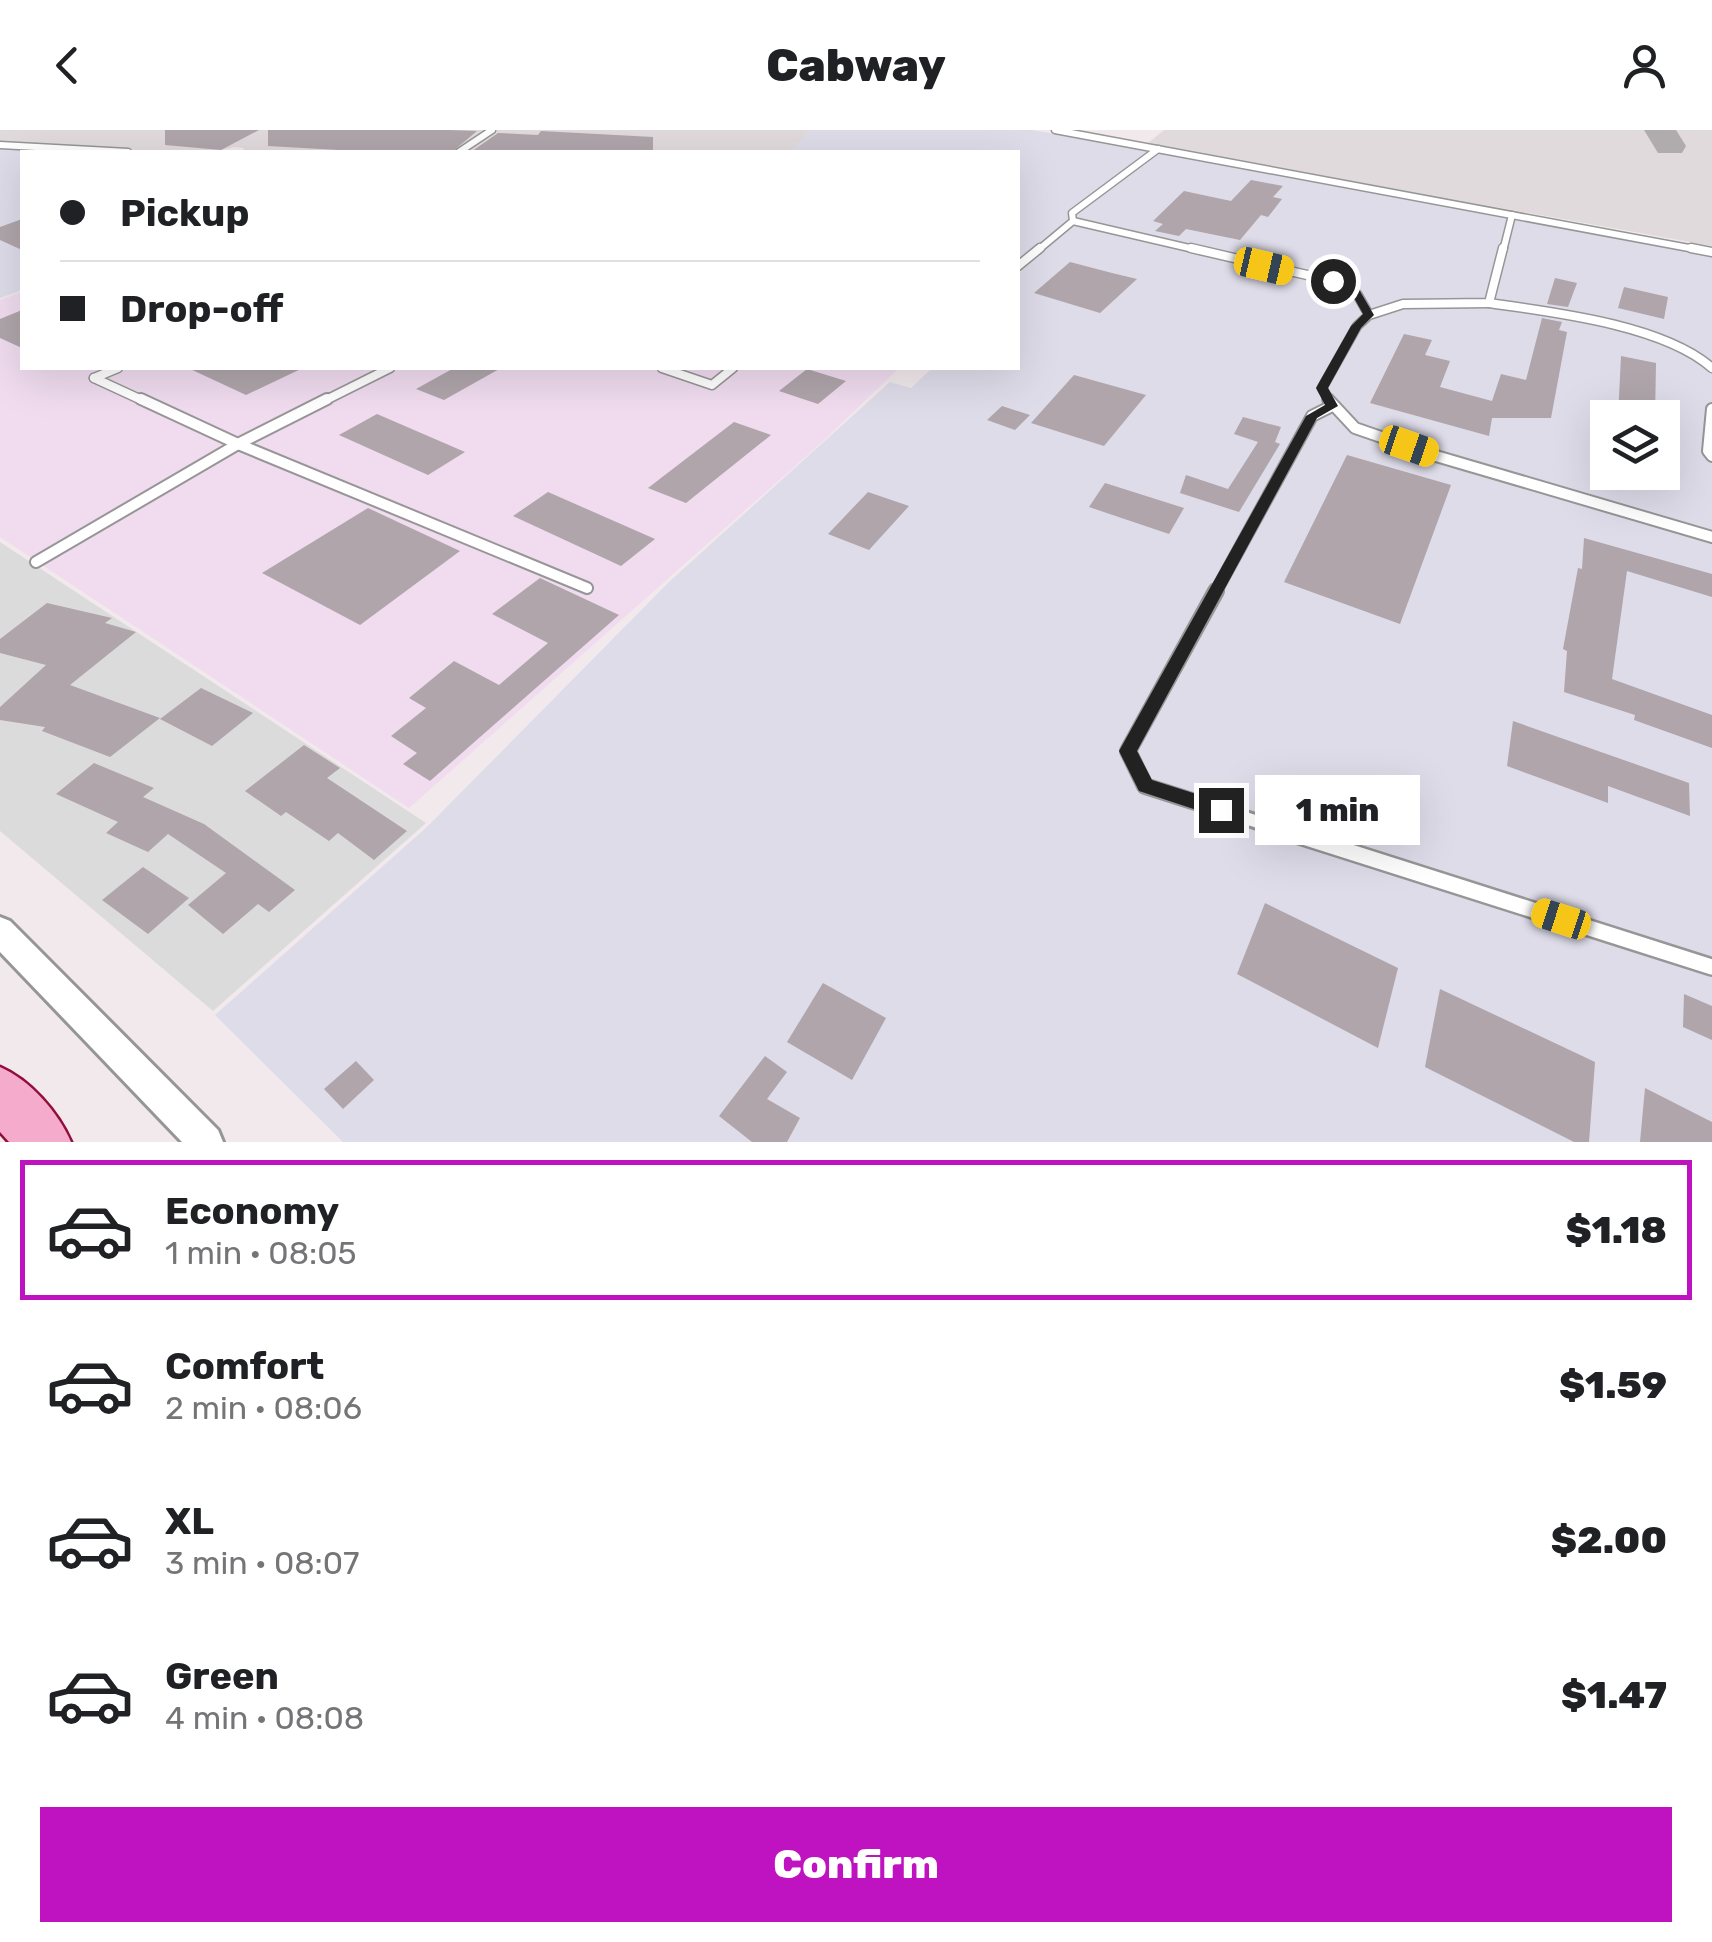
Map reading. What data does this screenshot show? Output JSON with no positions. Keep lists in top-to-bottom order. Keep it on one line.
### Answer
{"page":{"header":"Cabway","banner":["Pickup","Drop-off"],"bubble":"1 min","list":[{"name":"Economy","note":"1 min · 08:05","value":"$1.18"},{"name":"Comfort","note":"2 min · 08:06","value":"$1.59"},{"name":"XL","note":"3 min · 08:07","value":"$2.00"},{"name":"Green","note":"4 min · 08:08","value":"$1.47"}],"buttons":"Confirm"}}
